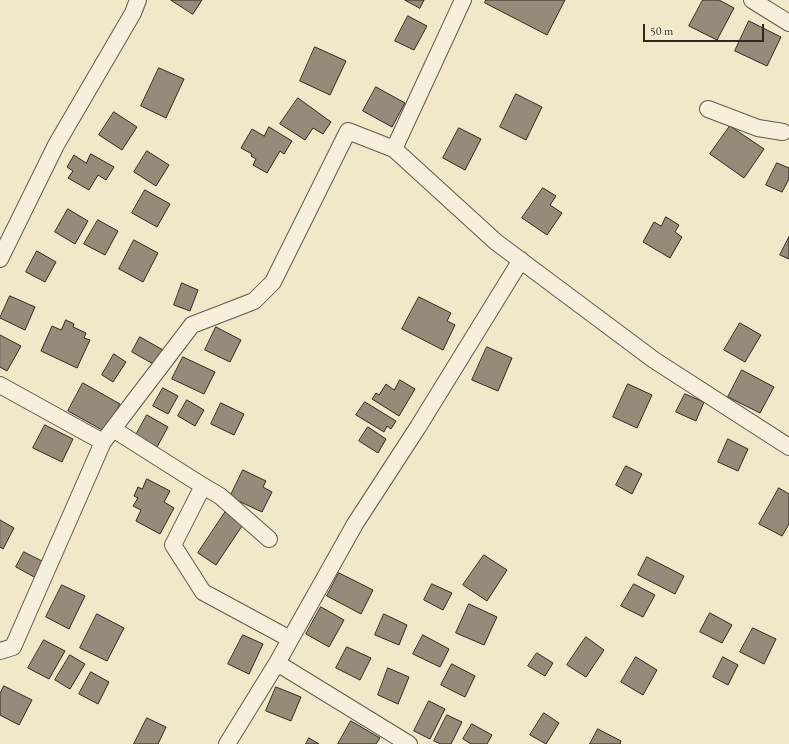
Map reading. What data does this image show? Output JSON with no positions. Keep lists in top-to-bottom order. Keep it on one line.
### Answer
{"scale_bar":"50 m"}
